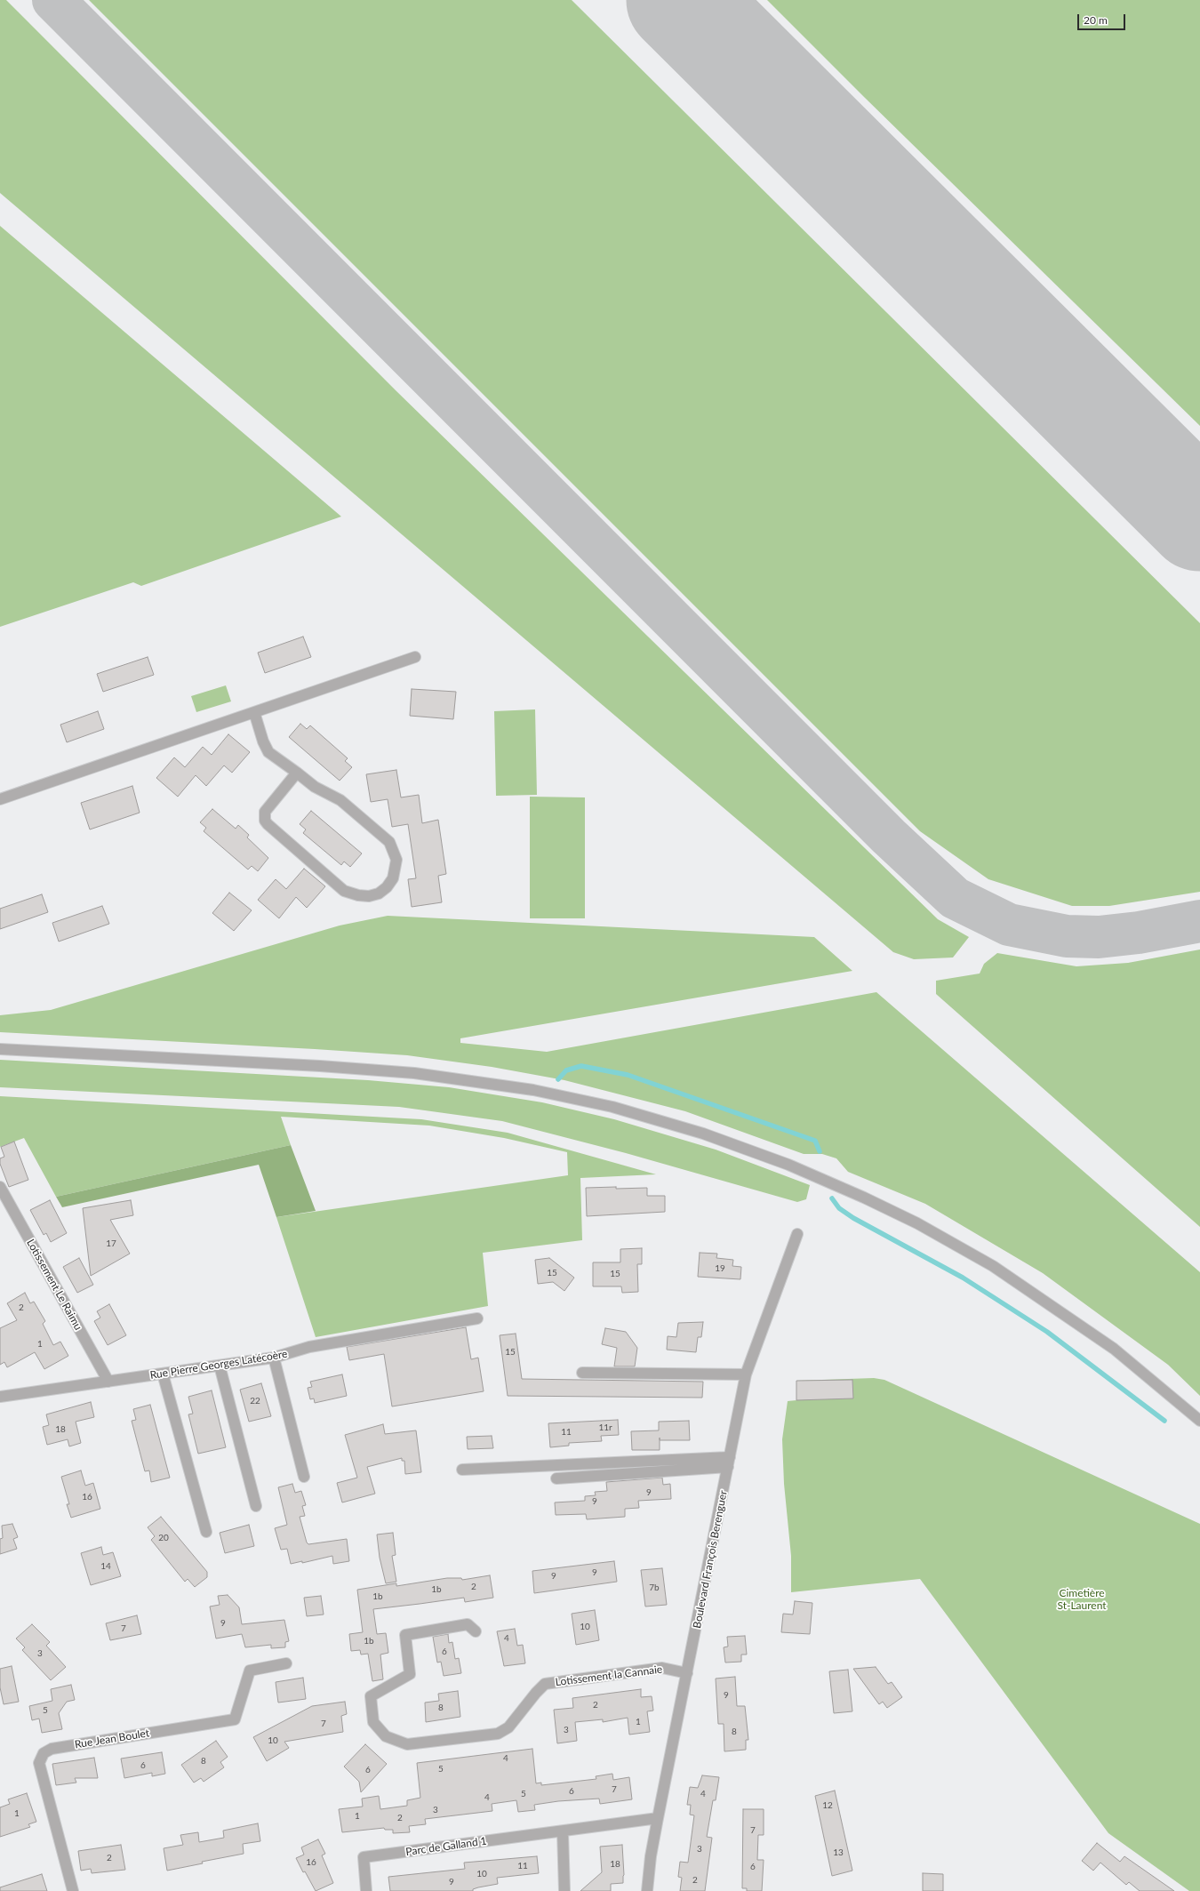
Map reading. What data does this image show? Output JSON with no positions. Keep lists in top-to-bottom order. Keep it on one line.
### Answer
{"streets":{"street":["Lotissement Le Raimu","Rue Pierre Georges Latécoère","Boulevard François Berenguer","Lotissement la Cannaie","Rue Jean Boulet","Parc de Galland 1"]},"crossings":[["Lotissement Le Raimu","Rue Pierre Georges Latécoère"],["Boulevard François Berenguer","Lotissement la Cannaie"],["Boulevard François Berenguer","Parc de Galland 1"]],"parks":["Cimetière St-Laurent"],"house_numbers":["17","19","15","15","2","1","15","22","11r","18","11","9","16","9","20","14","9","9","2","7b","1b","1b","9","10","7","4","1b","6","3","9","2","8","5","1","7","3","8","10","4","8","6","5","6","7","6","5","4","4","12","3","1","1","2","7","3","13","2","16","18","11","6","10","2","9"],"scale_bar":"20 m"}
